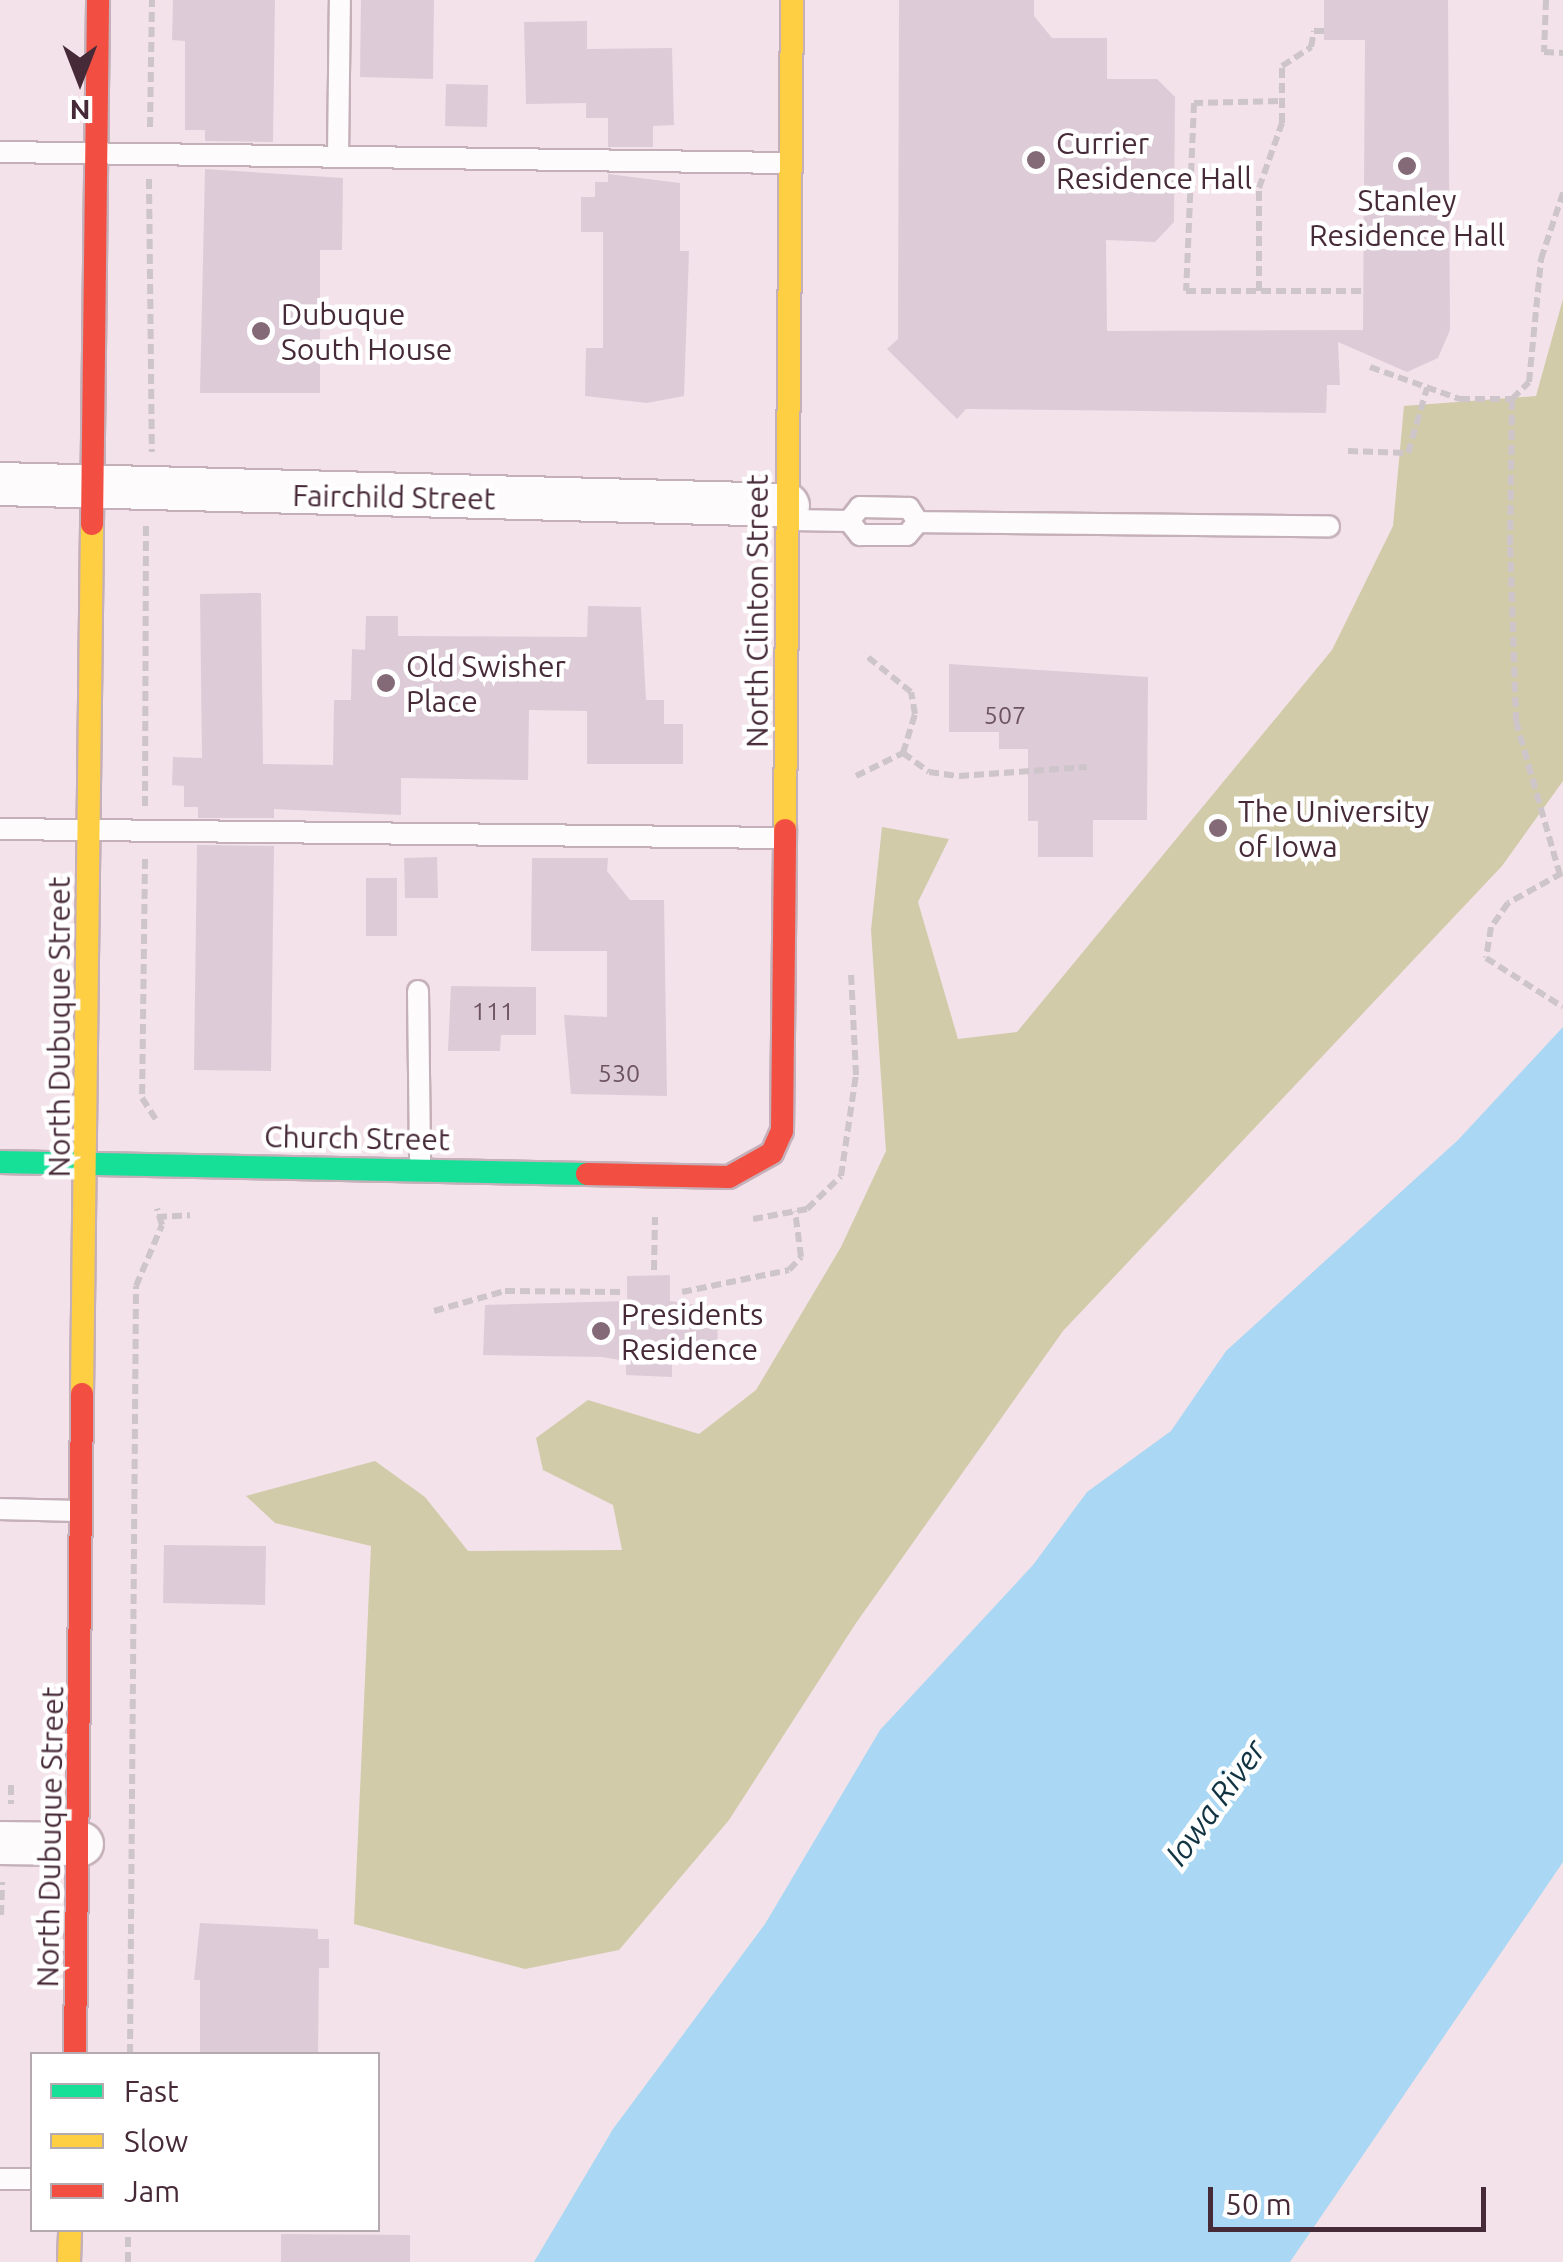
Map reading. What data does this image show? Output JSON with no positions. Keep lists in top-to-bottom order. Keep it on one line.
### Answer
{"streets":{"main road":["North Clinton Street","North Dubuque Street","Church Street"],"street":["Fairchild Street"]},"crossings":[["Fairchild Street","North Clinton Street"],["Fairchild Street","North Dubuque Street"],["North Clinton Street","Church Street"],["North Dubuque Street","Church Street"]],"water":["Iowa River"],"places":["Currier Residence Hall","Stanley Residence Hall","Dubuque South House","Old Swisher Place","The University of Iowa","Presidents Residence"],"house_numbers":["507","111","530"],"legend":["Fast","Slow","Jam"],"scale_bar":"50 m","north":"bottom"}
